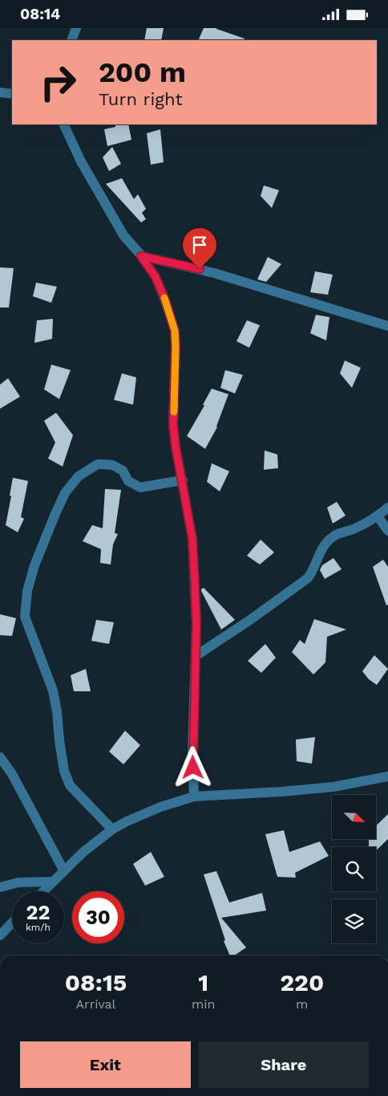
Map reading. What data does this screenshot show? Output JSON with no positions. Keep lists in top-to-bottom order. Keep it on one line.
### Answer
{"north":"bottom right","page":{"status":"08:14","turn":["200 m","Turn right"],"speed":"22 km/h","limit":"30","eta":["08:15","Arrival","1","min","220","m"],"buttons":["Exit","Share"]}}
